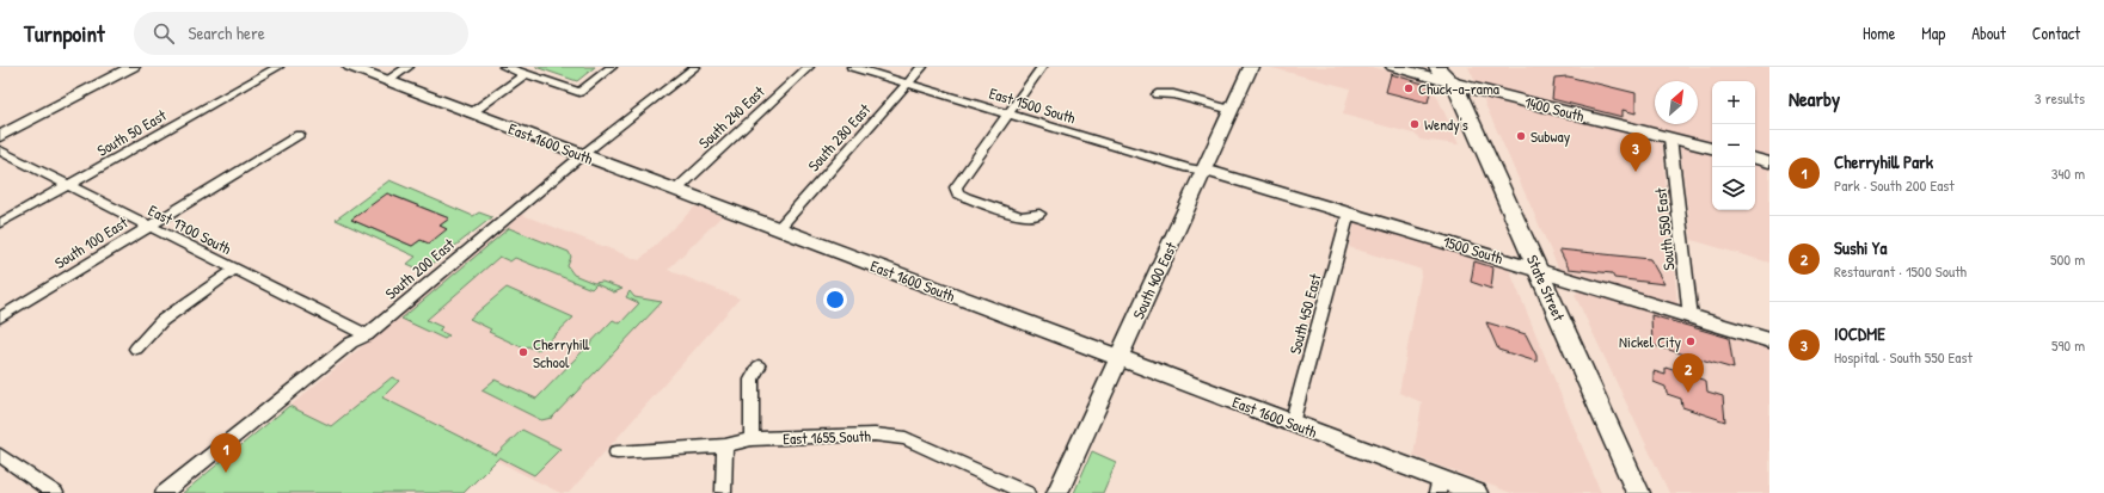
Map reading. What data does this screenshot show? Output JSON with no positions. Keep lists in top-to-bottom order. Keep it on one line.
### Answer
{"streets":{"main road":["State Street"],"street":["East 1500 South","1400 South","South 240 East","South 50 East","South 280 East","East 1600 South","East 1700 South","South 550 East","South 100 East","1500 South","South 200 East","South 400 East","South 450 East","East 1655 South"]},"crossings":[["East 1500 South","South 280 East"],["East 1500 South","1500 South"],["East 1500 South","South 400 East"],["1400 South","South 550 East"],["1400 South","State Street"],["South 240 East","East 1600 South"],["South 50 East","East 1700 South"],["South 280 East","East 1600 South"],["East 1600 South","South 200 East"],["East 1600 South","South 400 East"],["East 1600 South","South 450 East"],["East 1700 South","South 100 East"],["East 1700 South","South 200 East"],["South 550 East","1500 South"],["1500 South","South 400 East"],["1500 South","State Street"],["1500 South","South 450 East"]],"places":["Chuck-a-rama","Wendy's","Subway","Nickel City","Cherryhill School"],"north":"top right","page":{"header":"Turnpoint","search":"Search here","nav":["Home","Map","About","Contact"],"heading":["Nearby","3 results"],"map_buttons":["+","−"],"list":[{"mark":"1","name":"Cherryhill Park","note":"Park · South 200 East","value":"340 m"},{"mark":"2","name":"Sushi Ya","note":"Restaurant · 1500 South","value":"500 m"},{"mark":"3","name":"IOCDME","note":"Hospital · South 550 East","value":"590 m"}],"pins":["3","2","1"]}}
